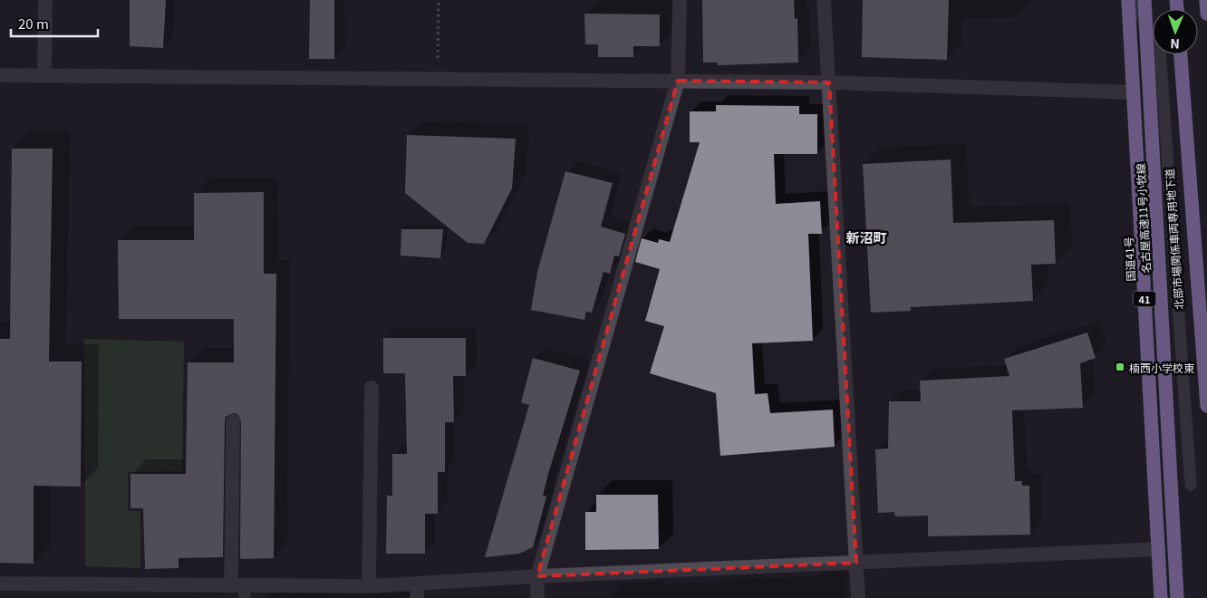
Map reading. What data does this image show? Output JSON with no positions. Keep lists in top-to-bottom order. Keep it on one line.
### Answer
{"streets":{"highway":["名古屋高速11号小牧線","国道41号","41"],"lane":["北部市場関係車両専用地下道"]},"districts":["新沼町"],"places":{"transit":["楠西小学校東"]},"scale_bar":"20 m","north":"bottom"}
